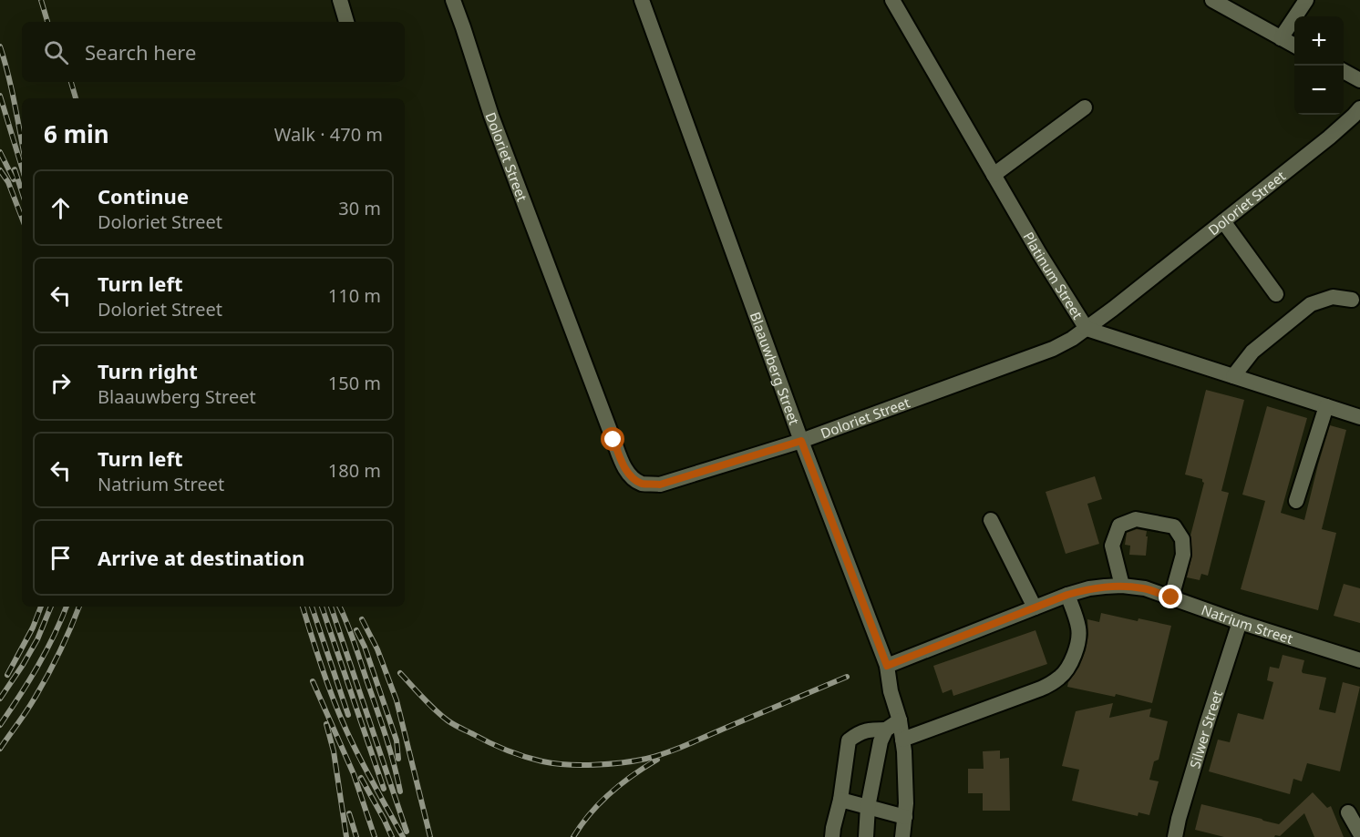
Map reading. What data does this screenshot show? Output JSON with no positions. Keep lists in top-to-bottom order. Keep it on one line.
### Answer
{"streets":{"street":["Doloriet Street","Platinum Street","Blaauwberg Street","Natrium Street","Silwer Street"]},"crossings":[["Doloriet Street","Platinum Street"],["Doloriet Street","Blaauwberg Street"],["Blaauwberg Street","Natrium Street"],["Natrium Street","Silwer Street"]],"page":{"map_buttons":["+","−"],"search":"Search here","heading":["6 min","Walk · 470 m"],"list":[["Continue","Doloriet Street","30 m"],["Turn left","Doloriet Street","110 m"],["Turn right","Blaauwberg Street","150 m"],["Turn left","Natrium Street","180 m"],"Arrive at destination"]}}
